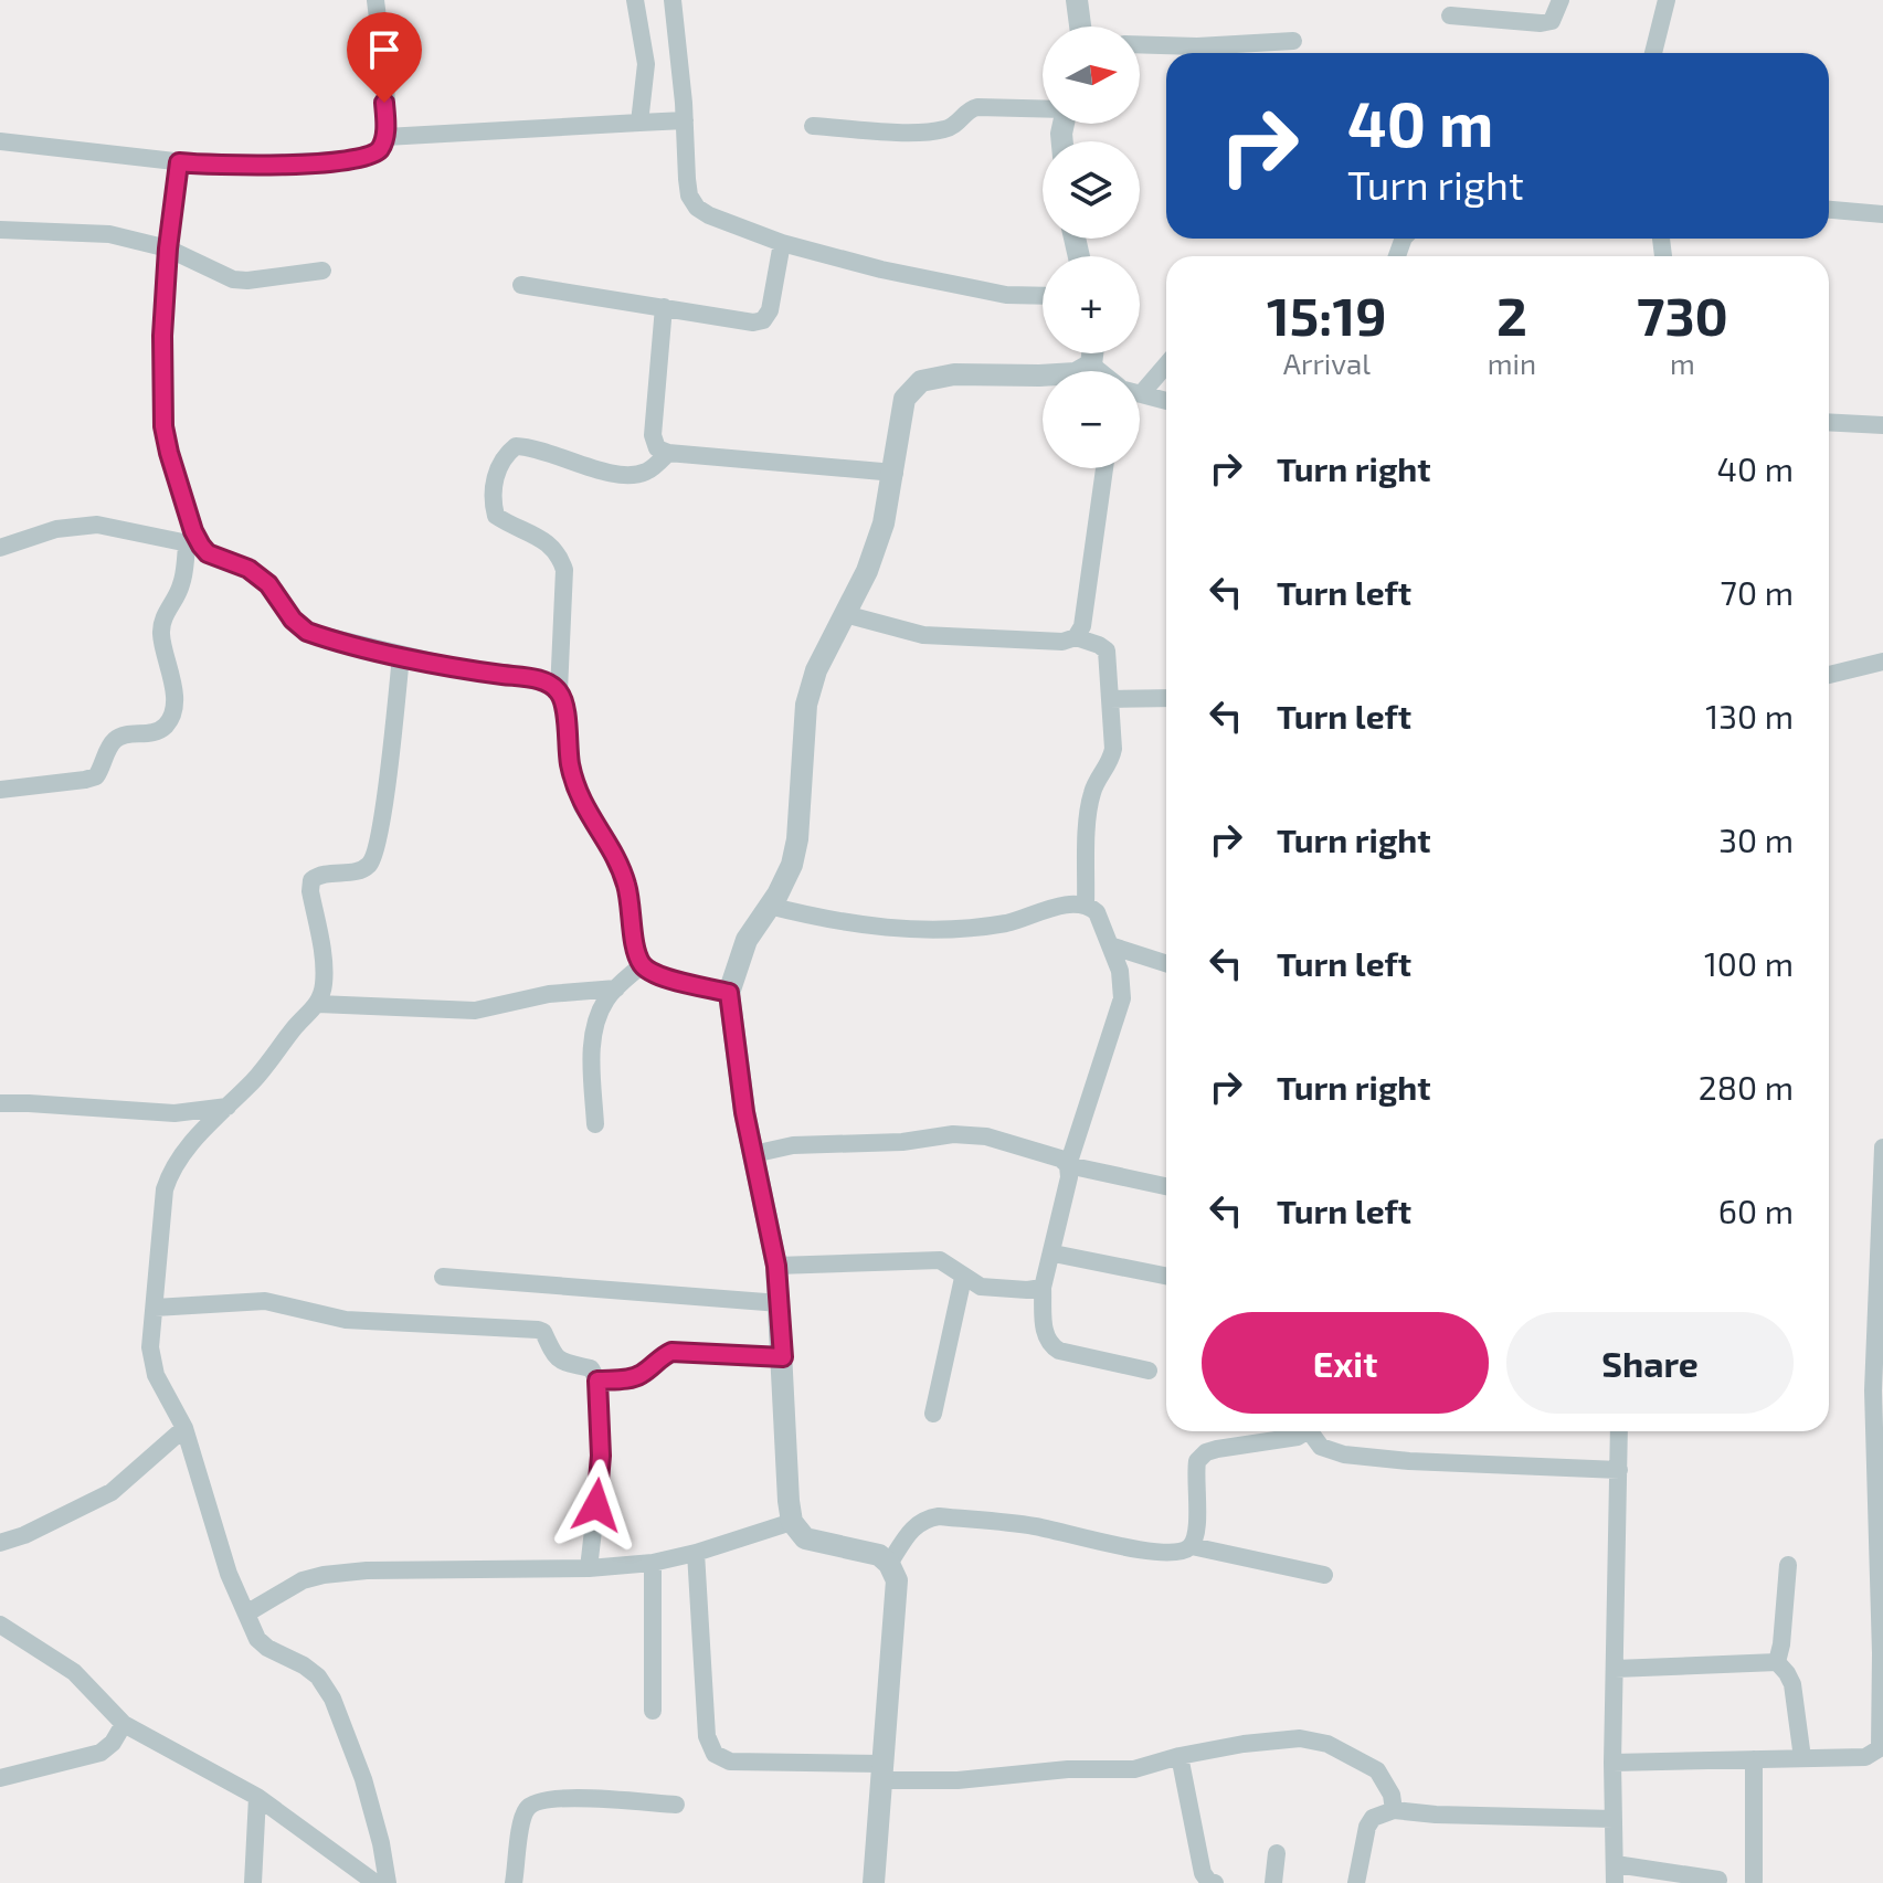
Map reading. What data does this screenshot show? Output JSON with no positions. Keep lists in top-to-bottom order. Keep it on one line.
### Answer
{"north":"right","page":{"map_buttons":["+","−"],"turn":["40 m","Turn right"],"eta":["15:19","Arrival","2","min","730","m"],"list":[{"name":"Turn right","value":"40 m"},{"name":"Turn left","value":"70 m"},{"name":"Turn left","value":"130 m"},{"name":"Turn right","value":"30 m"},{"name":"Turn left","value":"100 m"},{"name":"Turn right","value":"280 m"},{"name":"Turn left","value":"60 m"}],"buttons":["Exit","Share"]}}
